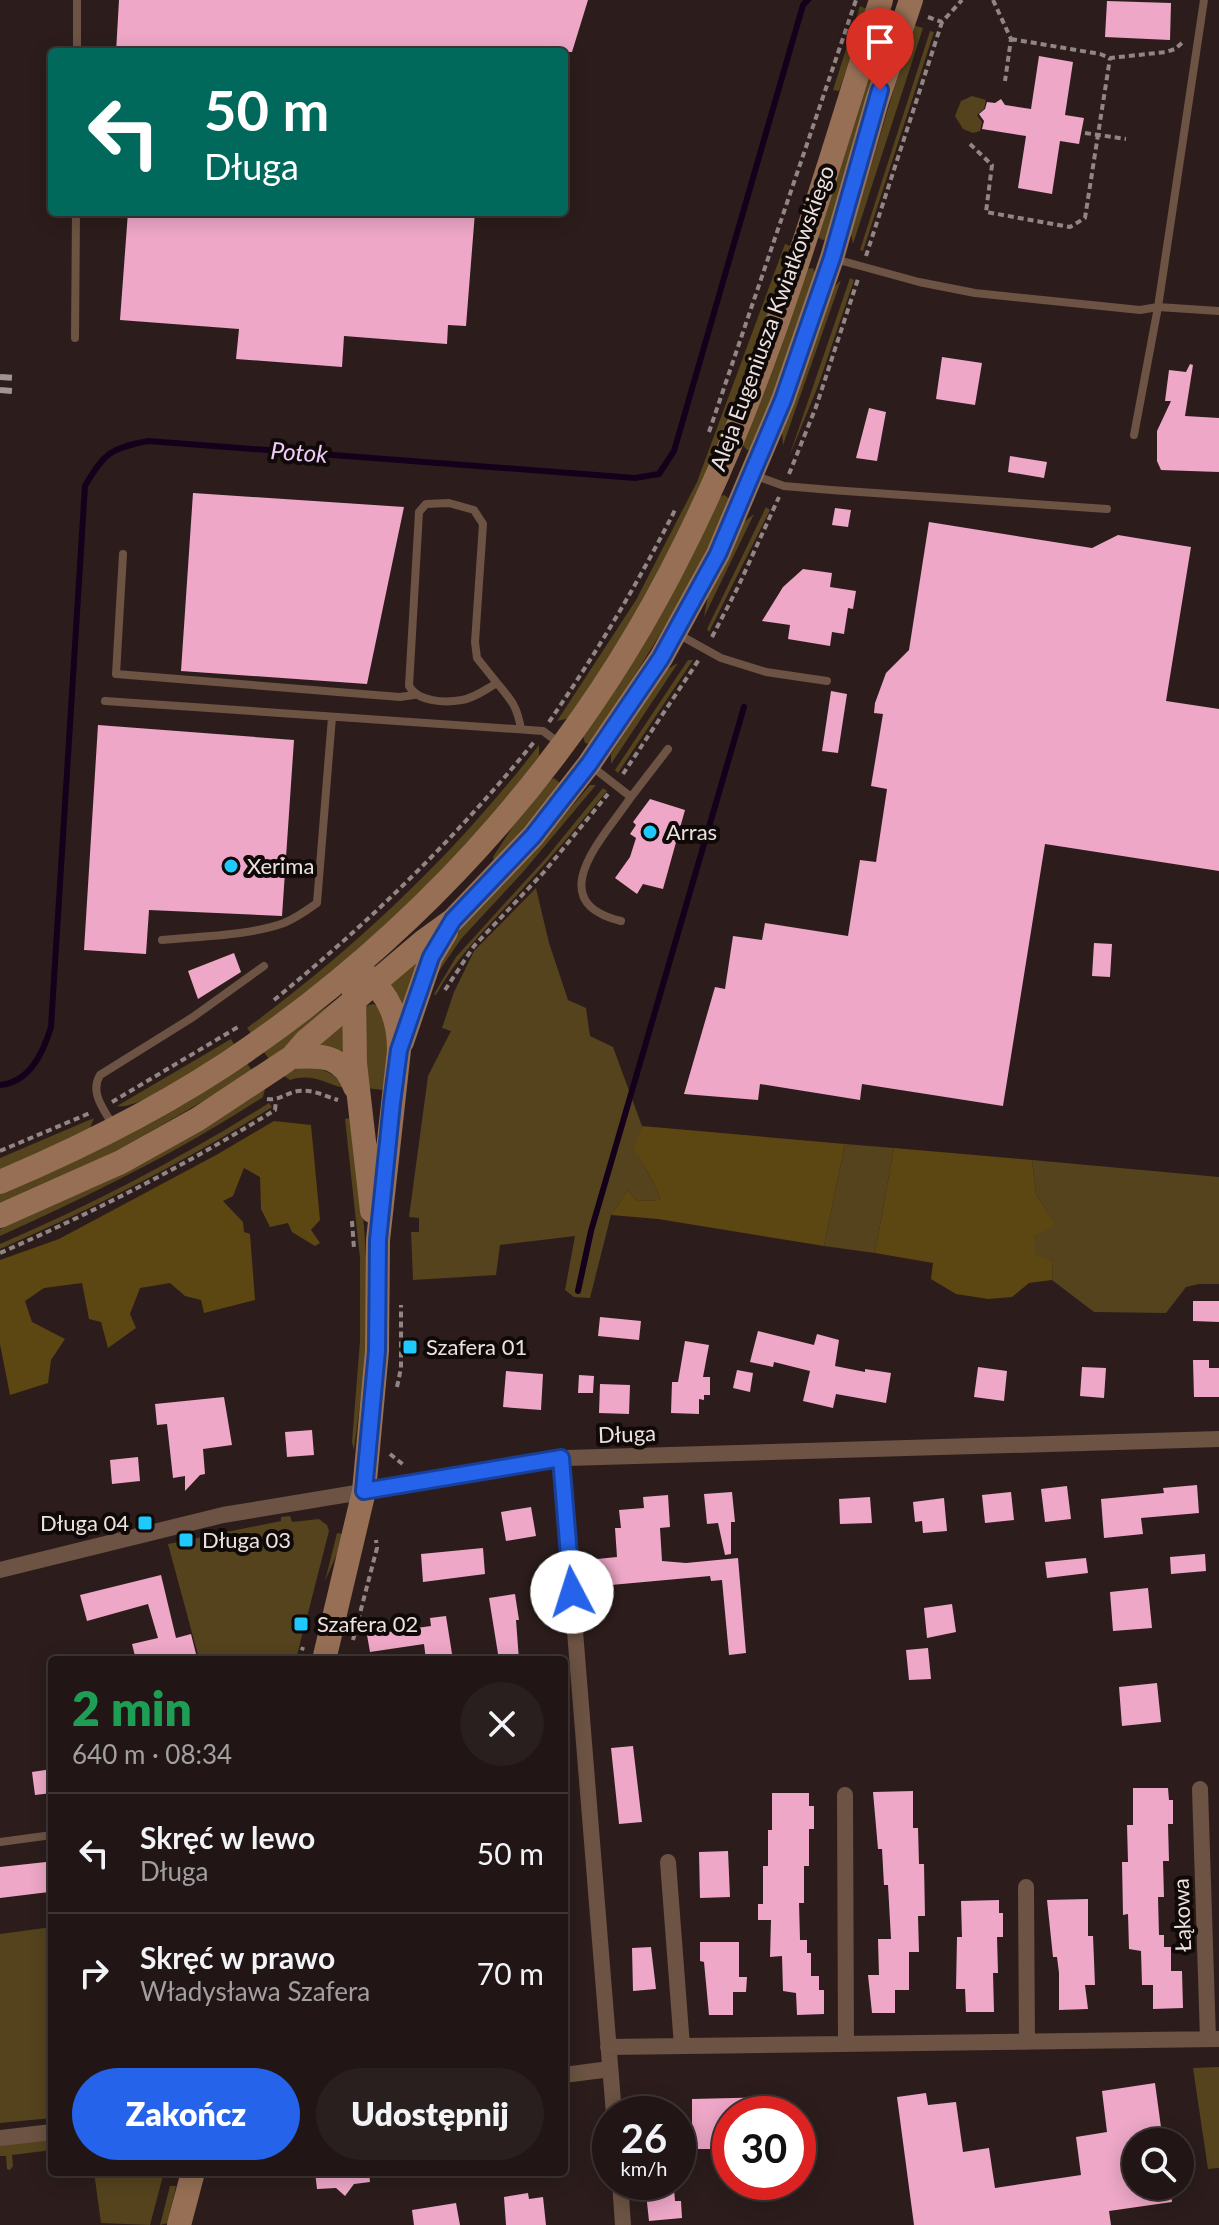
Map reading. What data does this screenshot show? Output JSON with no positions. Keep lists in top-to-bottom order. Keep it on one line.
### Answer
{"streets":{"street":["Aleja Eugeniusza Kwiatkowskiego","Długa","Łąkowa"]},"water":["Potok"],"places":{"other":["Arras","Xerima"],"transit":["Szafera 01","Długa 04","Długa 03","Szafera 02"]},"page":{"turn":["50 m","Długa"],"heading":["2 min","640 m · 08:34"],"list":[{"name":"Skręć w lewo","note":"Długa","value":"50 m"},{"name":"Skręć w prawo","note":"Władysława Szafera","value":"70 m"}],"buttons":["Zakończ","Udostępnij"],"speed":"26 km/h","limit":"30"}}
